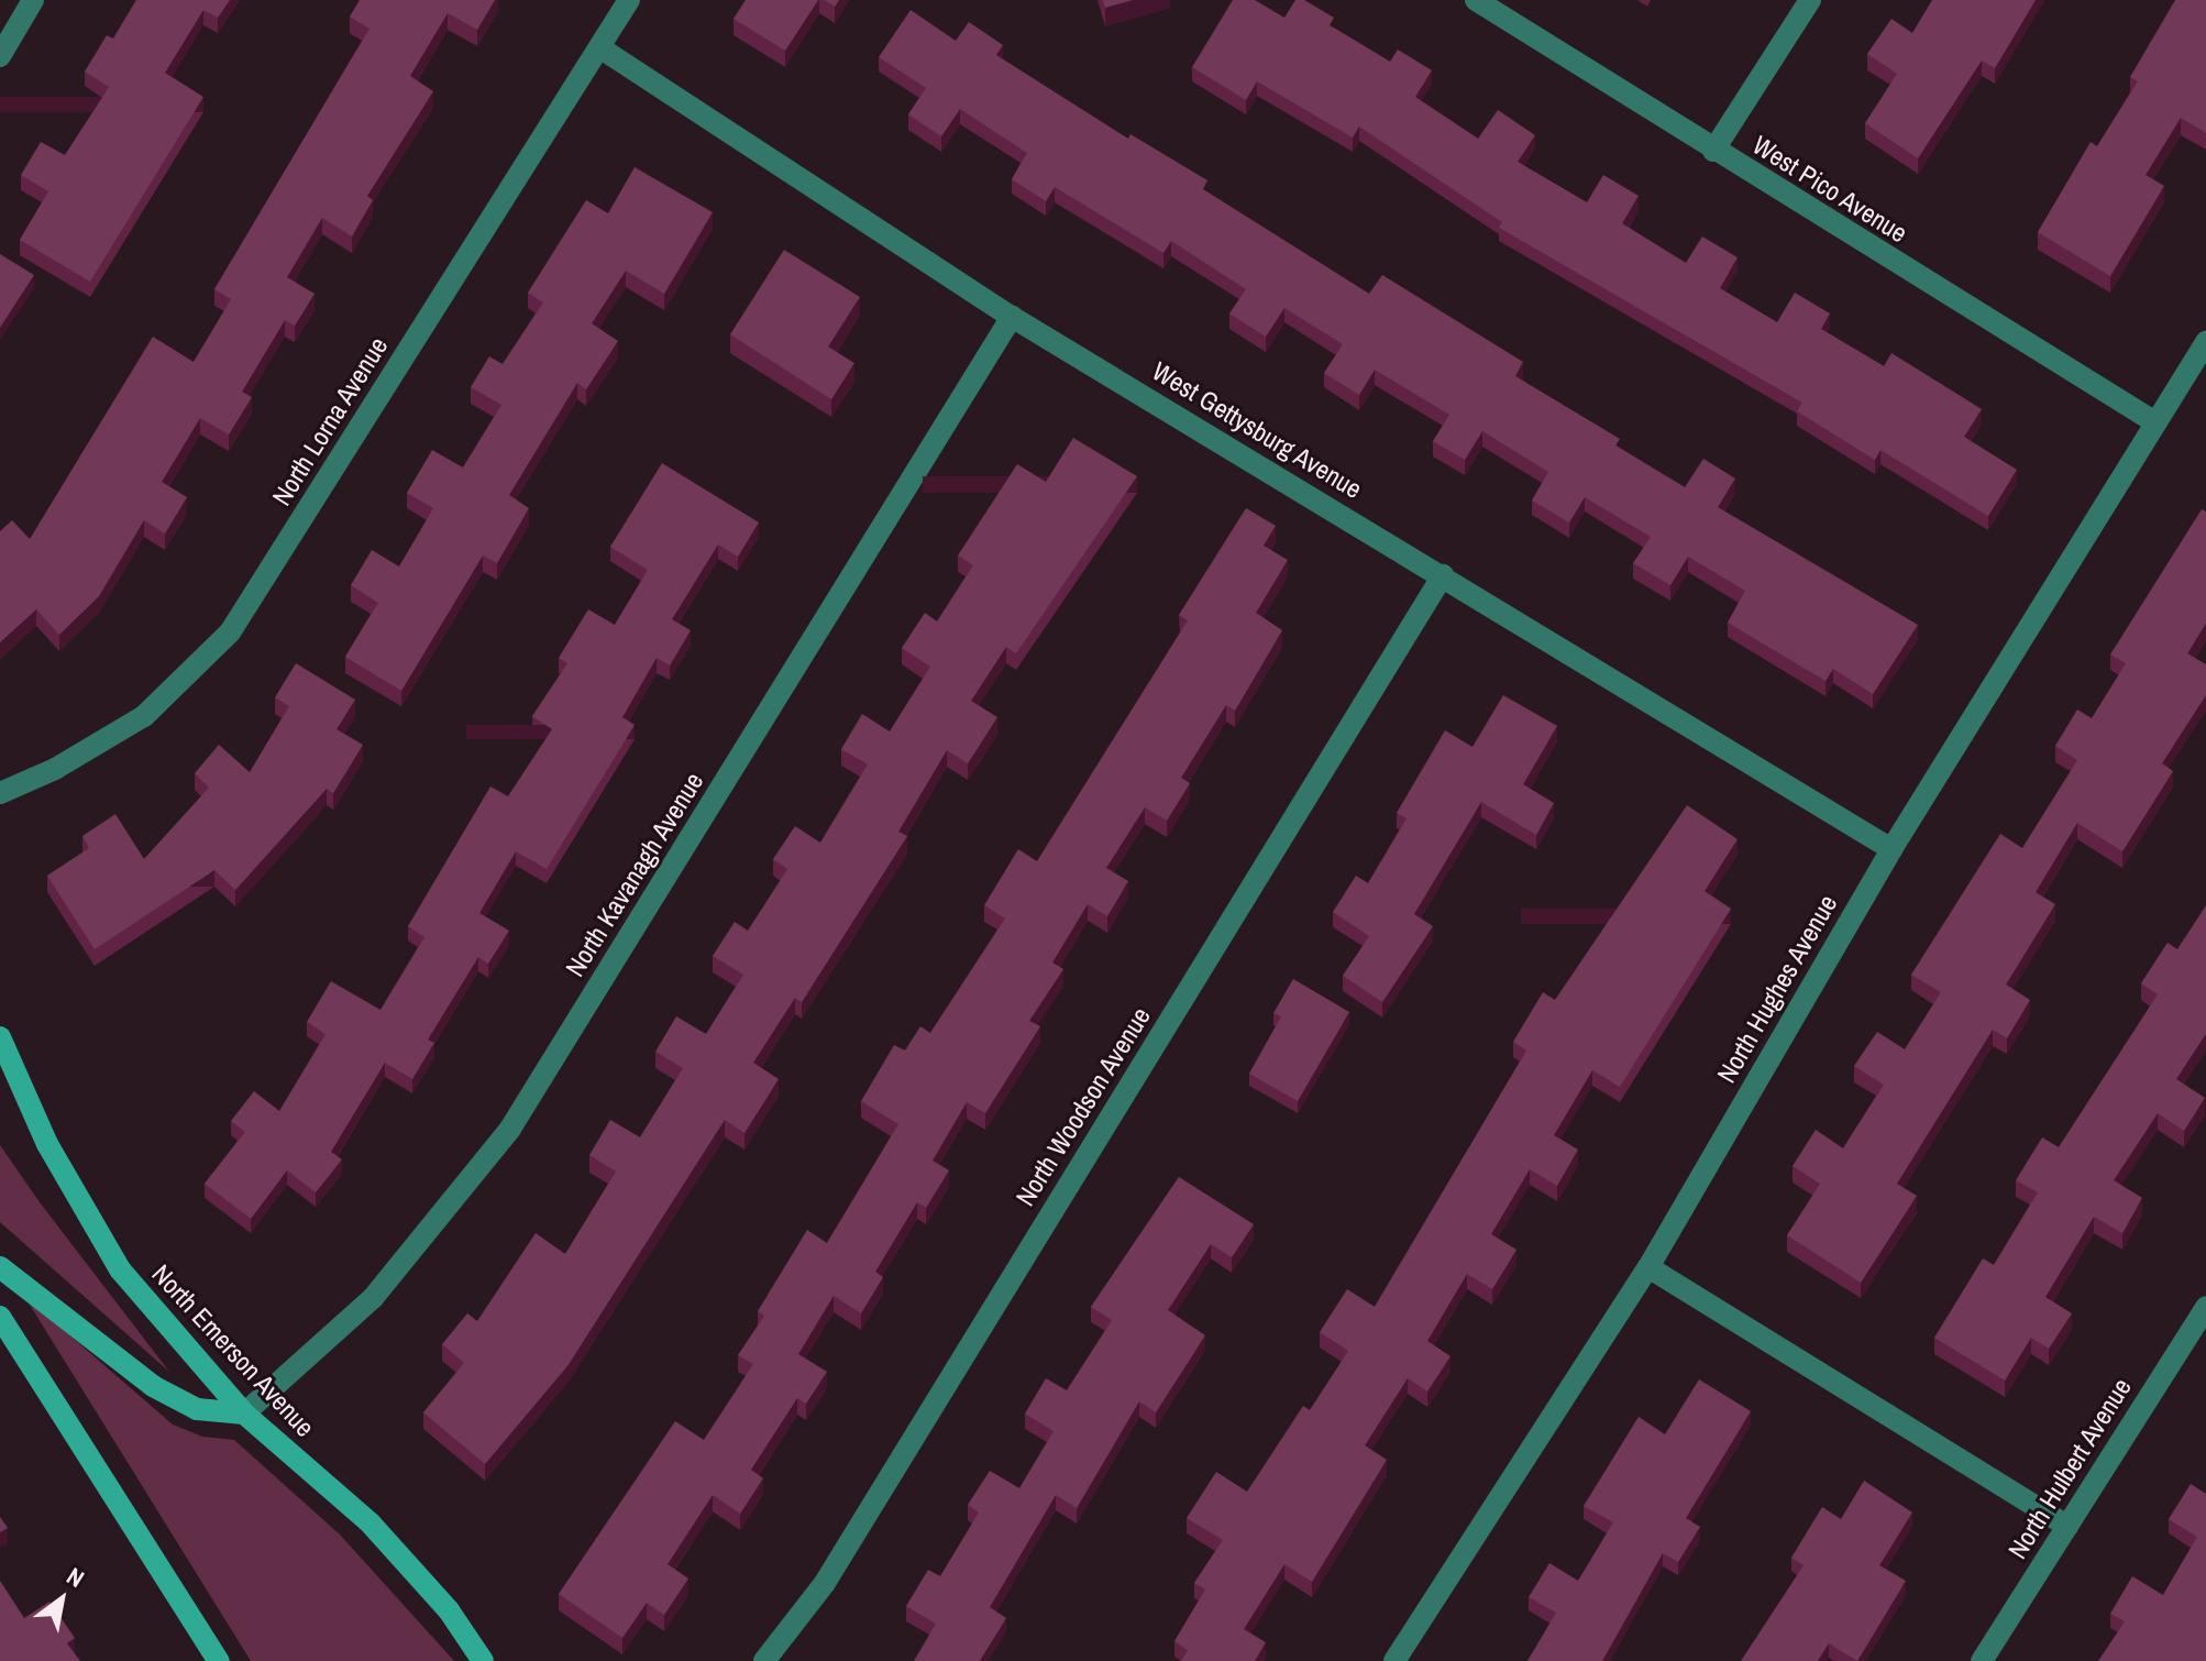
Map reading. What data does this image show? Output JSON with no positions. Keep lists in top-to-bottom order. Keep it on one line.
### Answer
{"streets":{"street":["West Pico Avenue","North Lorna Avenue","West Gettysburg Avenue","North Kavanagh Avenue","North Hughes Avenue","North Woodson Avenue","North Emerson Avenue","North Hulbert Avenue"]},"crossings":[["West Pico Avenue","North Hughes Avenue"],["North Lorna Avenue","West Gettysburg Avenue"],["West Gettysburg Avenue","North Kavanagh Avenue"],["West Gettysburg Avenue","North Hughes Avenue"],["West Gettysburg Avenue","North Woodson Avenue"],["North Kavanagh Avenue","North Emerson Avenue"]],"north":"top right"}
